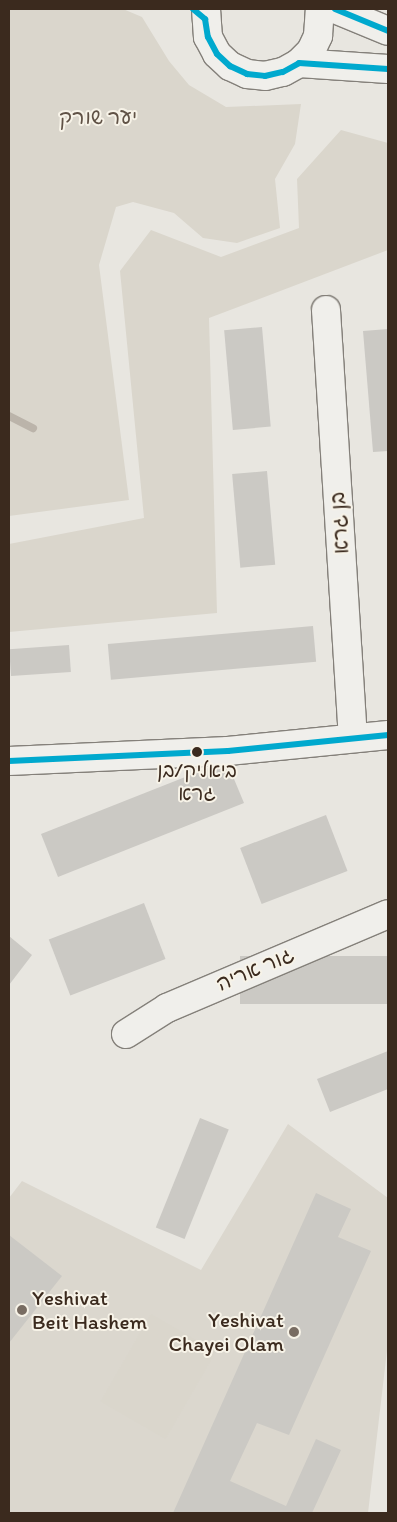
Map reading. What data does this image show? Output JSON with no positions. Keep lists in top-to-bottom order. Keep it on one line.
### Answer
{"streets":{"street":["בן גרא","גור אריה"]},"parks":["יער שורק"],"places":["ביאליק/בן גרא","Yeshivat Beit Hashem","Yeshivat Chayei Olam"]}
